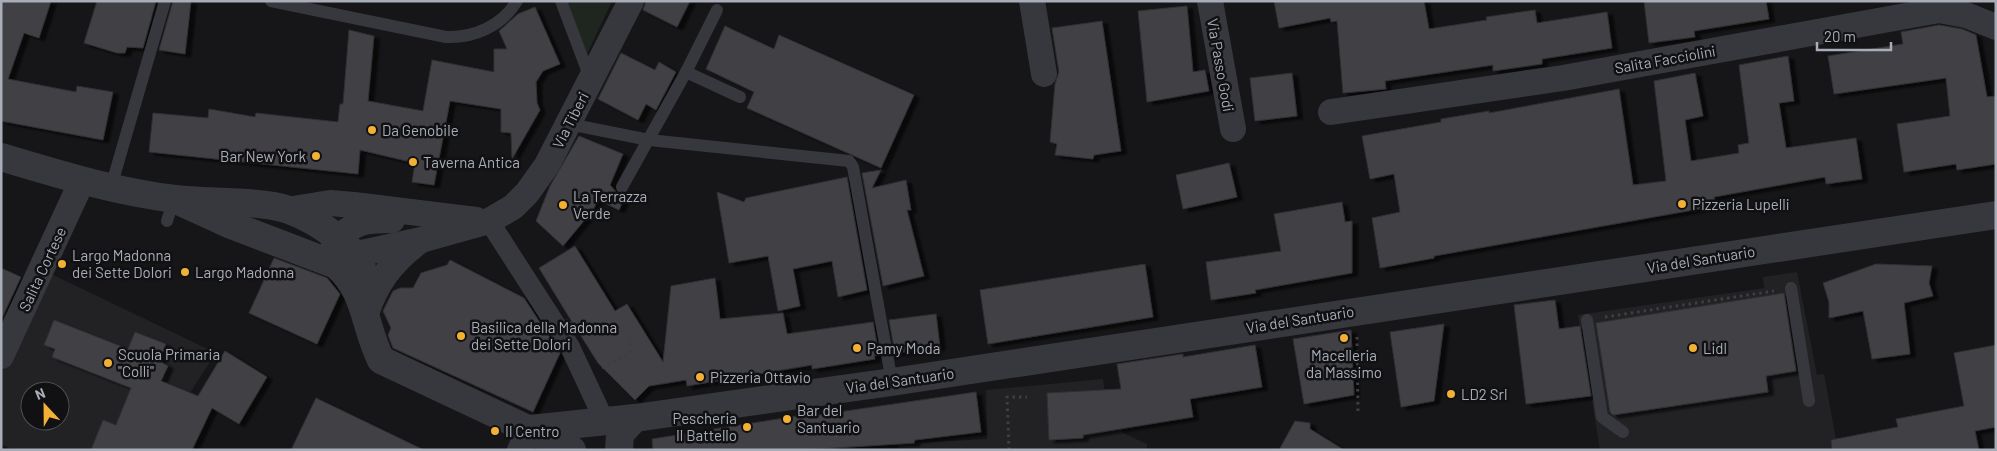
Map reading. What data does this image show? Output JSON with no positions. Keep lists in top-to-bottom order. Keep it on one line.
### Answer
{"streets":{"street":["Salita Facciolini","Via Passo Godi","Via Tiberi","Via del Santuario","Salita Cortese"]},"places":["Da Genobile","Bar New York","Taverna Antica","Pizzeria Lupelli","La Terrazza Verde","Largo Madonna dei Sette Dolori","Largo Madonna","Basilica della Madonna dei Sette Dolori","Macelleria da Massimo","Pamy Moda","Lidl","Scuola Primaria \"Colli\"","Pizzeria Ottavio","LD2 Srl","Bar del Santuario","Pescheria Il Battello","Il Centro"],"scale_bar":"20 m","north":"top"}
